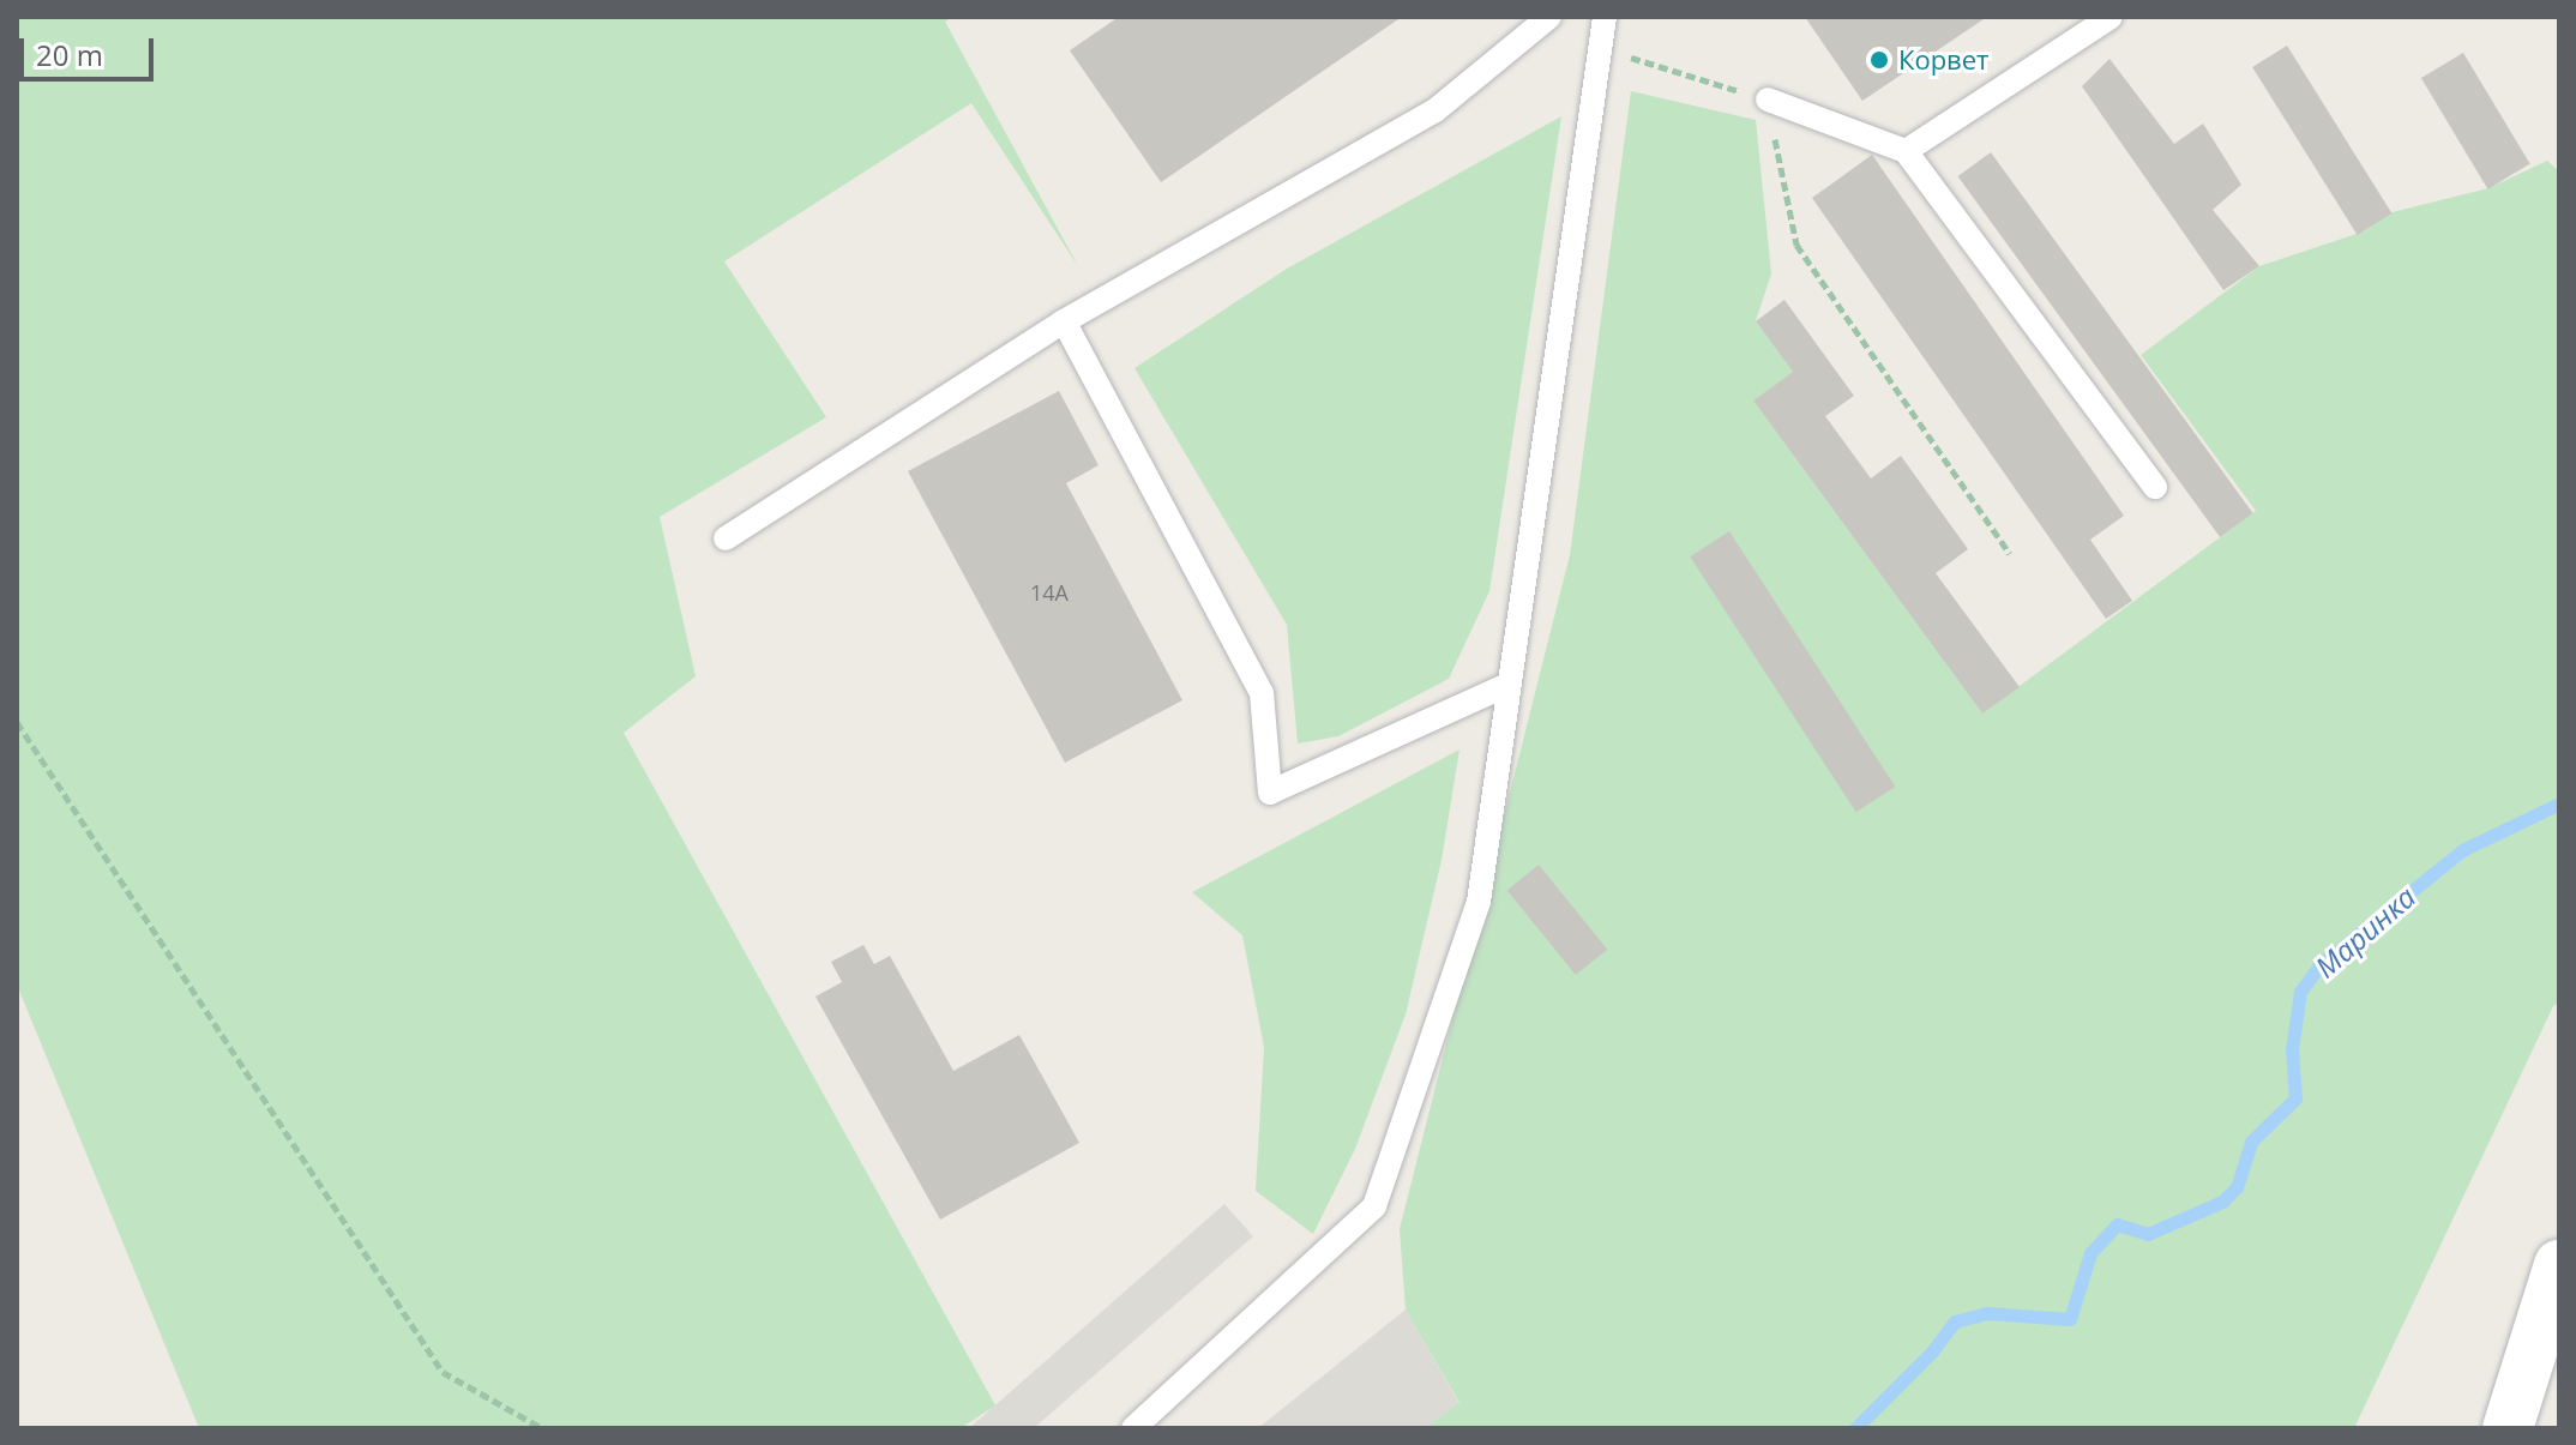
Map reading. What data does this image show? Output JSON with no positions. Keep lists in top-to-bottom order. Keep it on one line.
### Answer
{"water":["Маринка"],"places":["Корвет"],"house_numbers":["14А"],"scale_bar":"20 m"}
